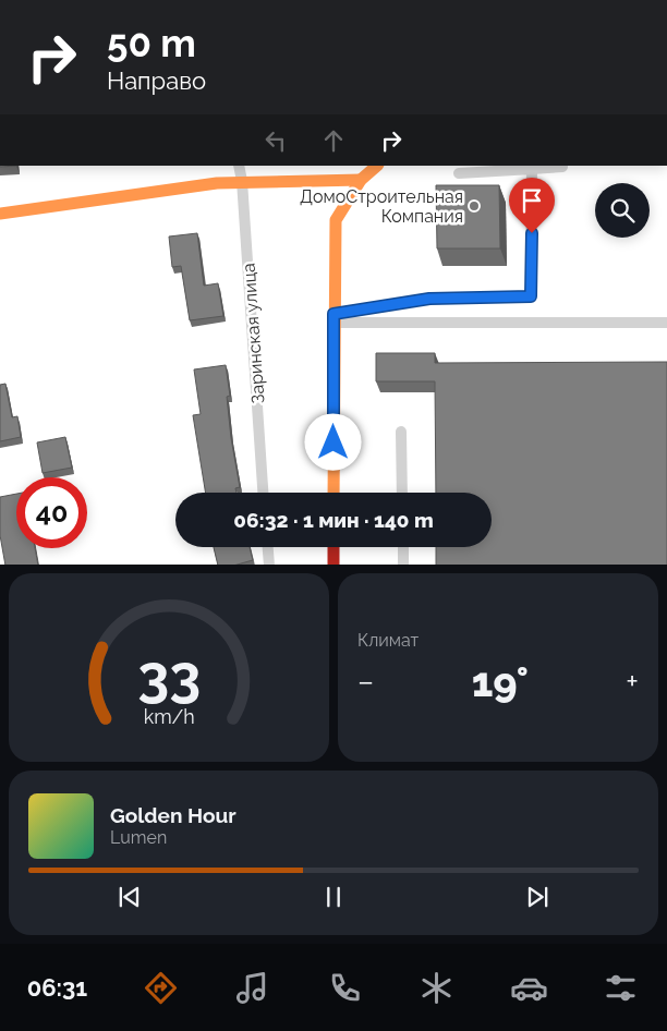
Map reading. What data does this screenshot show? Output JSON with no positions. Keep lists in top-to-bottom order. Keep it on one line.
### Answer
{"streets":{"lane":["Заринская улица"]},"places":["ДомоСтроительная Компания"],"page":{"turn":["50 m","Направо"],"limit":"40","trip":"06:32 · 1 мин · 140 m","tile":"Климат","heat":["−","19°","+"],"song":["Golden Hour","Lumen"],"tabs":"06:31","gauge":["33","km/h"]}}
